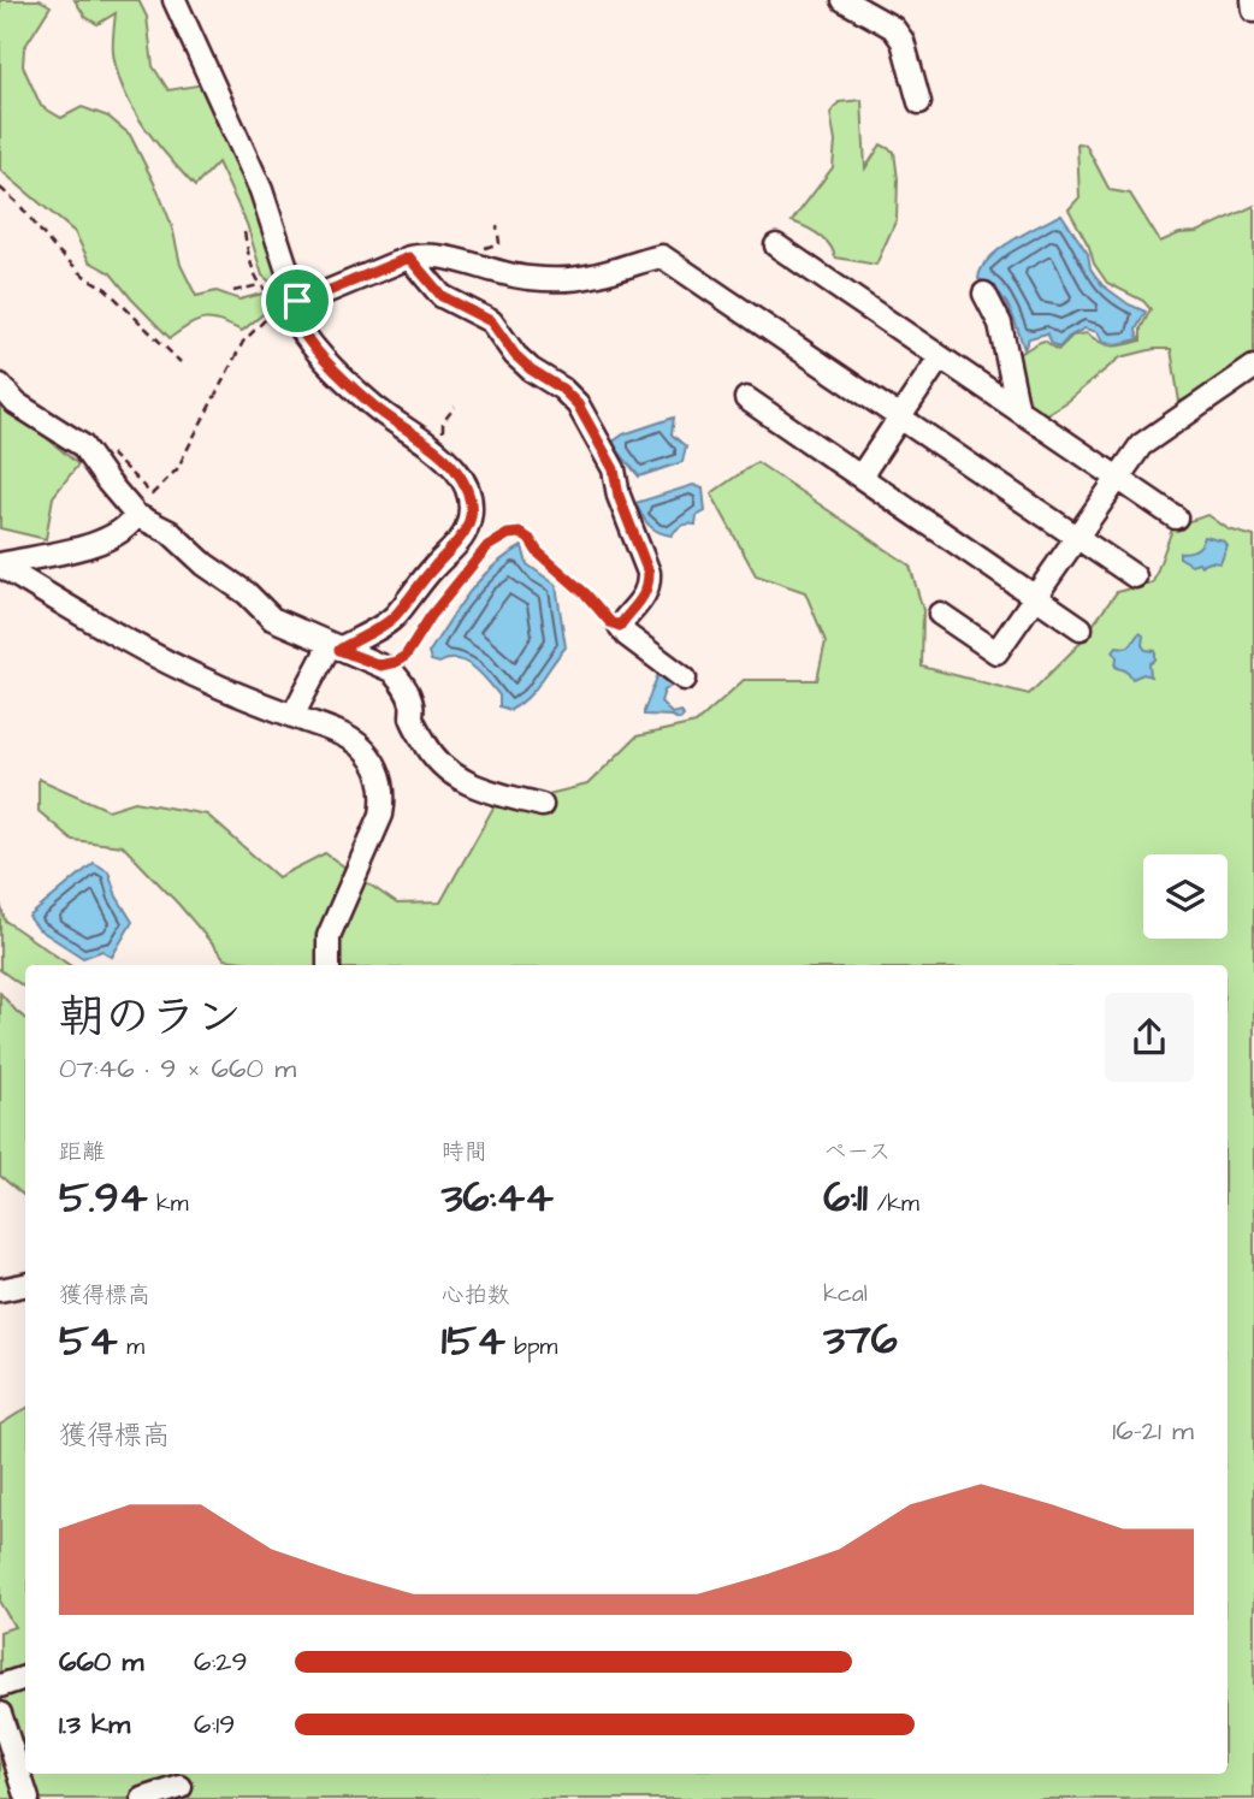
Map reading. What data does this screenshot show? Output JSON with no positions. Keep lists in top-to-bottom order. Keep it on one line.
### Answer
{"page":{"heading":["朝のラン","07:46 · 9 × 660 m"],"stats":[["距離","5.94 km"],["時間","36:44"],["ペース","6:11 /km"],["獲得標高","54 m"],["心拍数","154 bpm"],["kcal","376"]],"chart":["獲得標高","16–21 m"],"list":[{"name":"660 m","note":"6:29"},{"name":"1.3 km","note":"6:19"}]}}
